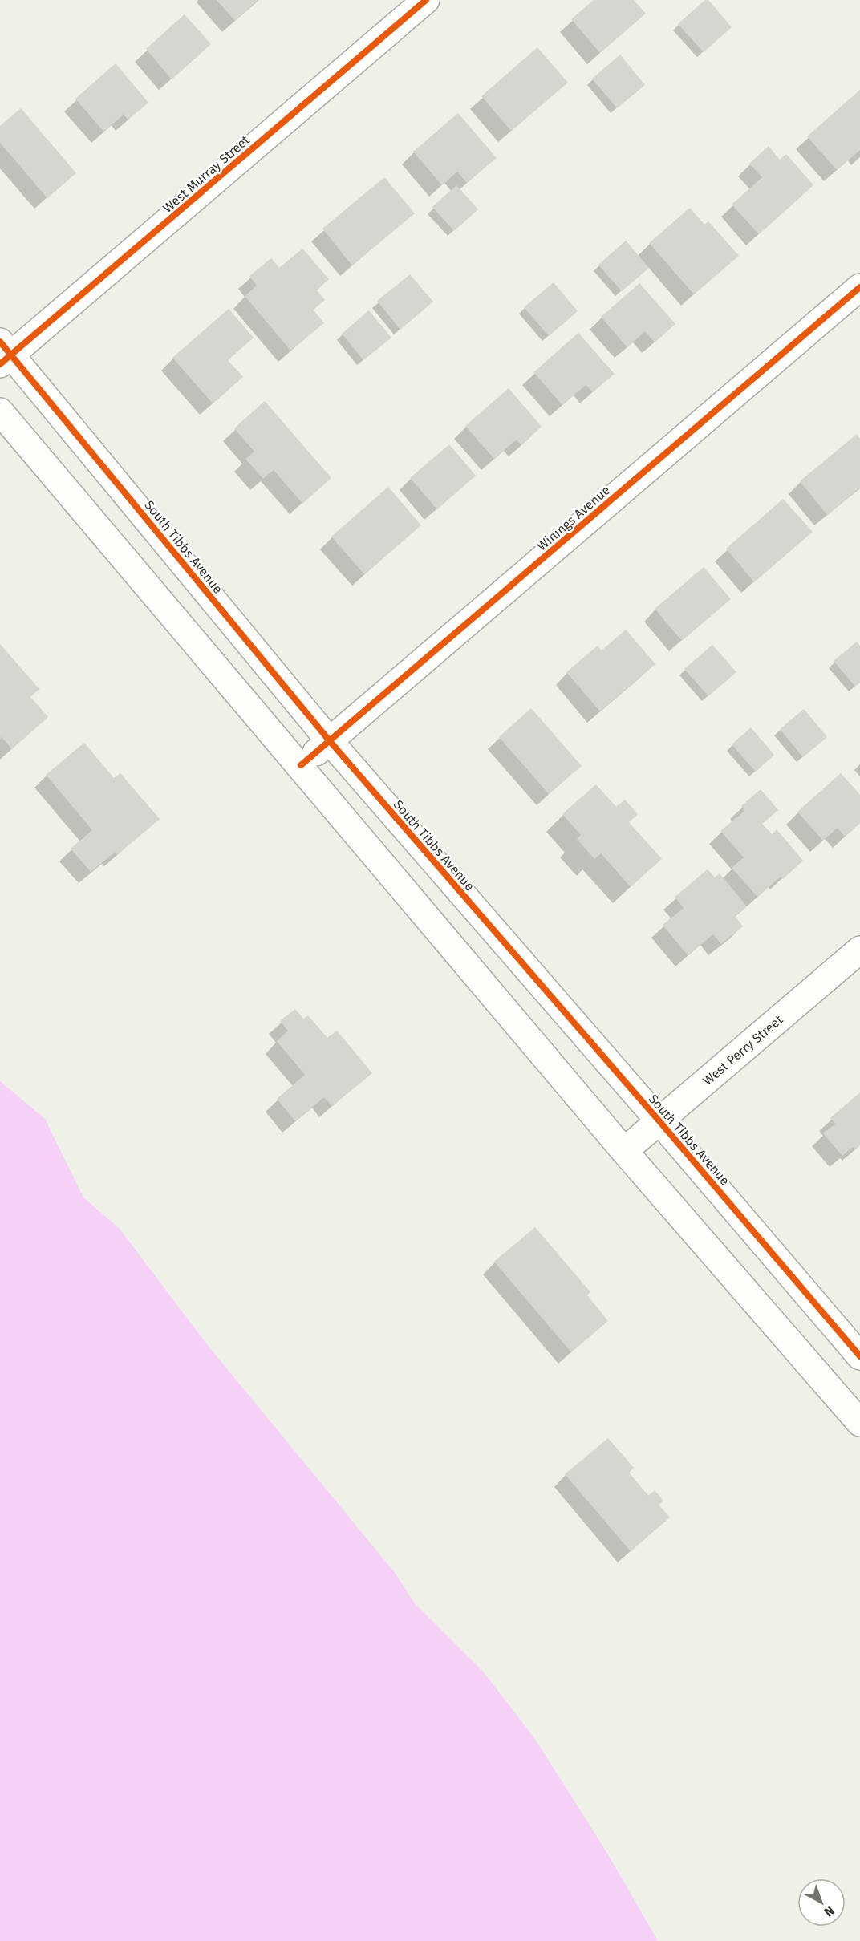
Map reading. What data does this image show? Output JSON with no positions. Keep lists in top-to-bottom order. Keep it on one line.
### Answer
{"streets":{"street":["West Murray Street","Winings Avenue","South Tibbs Avenue","West Perry Street"]},"crossings":[["West Murray Street","South Tibbs Avenue"],["Winings Avenue","South Tibbs Avenue"],["South Tibbs Avenue","West Perry Street"]],"north":"bottom right"}
